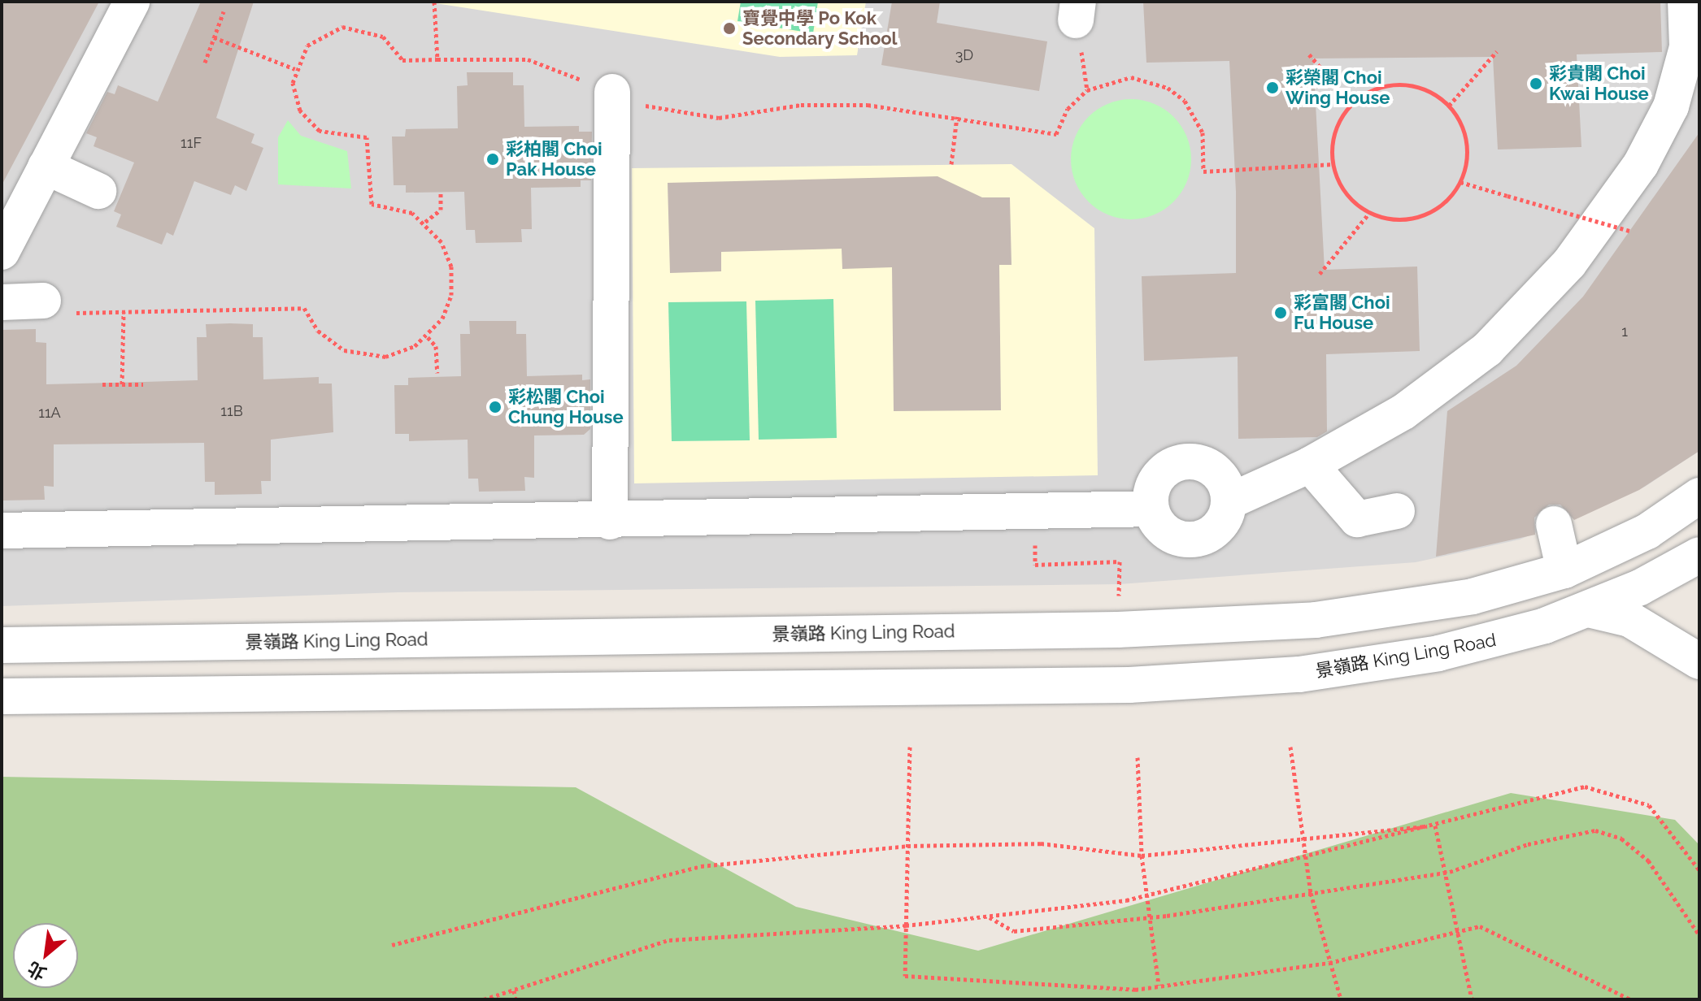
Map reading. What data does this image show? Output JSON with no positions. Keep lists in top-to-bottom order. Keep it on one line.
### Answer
{"streets":{"street":["景嶺路 King Ling Road"]},"places":["寶覺中學 Po Kok Secondary School","彩貴閣 Choi Kwai House","彩榮閣 Choi Wing House","彩柏閣 Choi Pak House","彩富閣 Choi Fu House","彩松閣 Choi Chung House"],"house_numbers":["3D","11F","1","11B","11A"],"north":"bottom left"}
